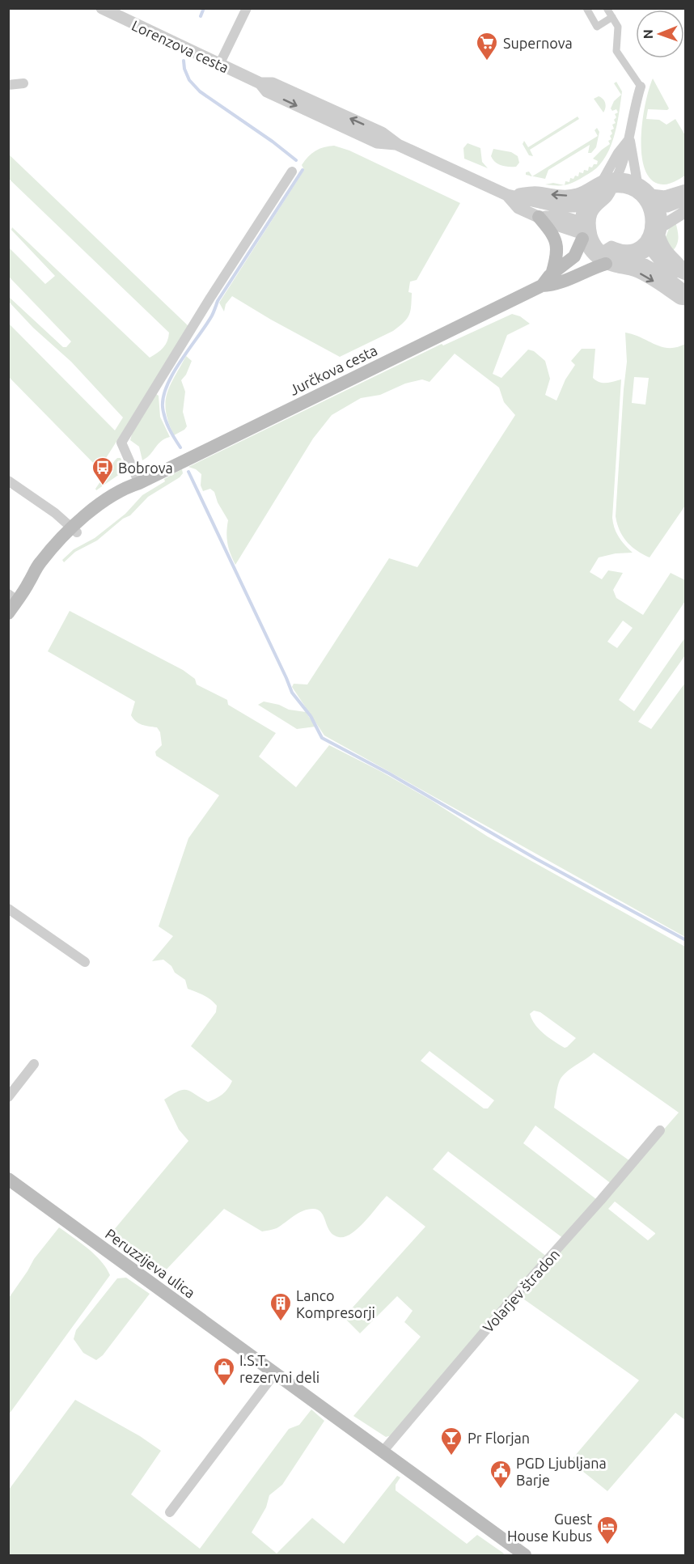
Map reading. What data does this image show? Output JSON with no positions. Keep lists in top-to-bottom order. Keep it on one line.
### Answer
{"streets":{"main road":["Jurčkova cesta","Peruzzijeva ulica"],"street":["Lorenzova cesta","Volarjev štradon"]},"crossings":[["Lorenzova cesta","Jurčkova cesta"],["Peruzzijeva ulica","Volarjev štradon"]],"places":{"supermarket":["Supernova"],"bus stop":["Bobrova"],"building":["Lanco Kompresorji"],"shop":["I.S.T. rezervni deli"],"bar":["Pr Florjan"],"public building":["PGD Ljubljana Barje"],"hotel":["Guest House Kubus"]},"north":"left"}
